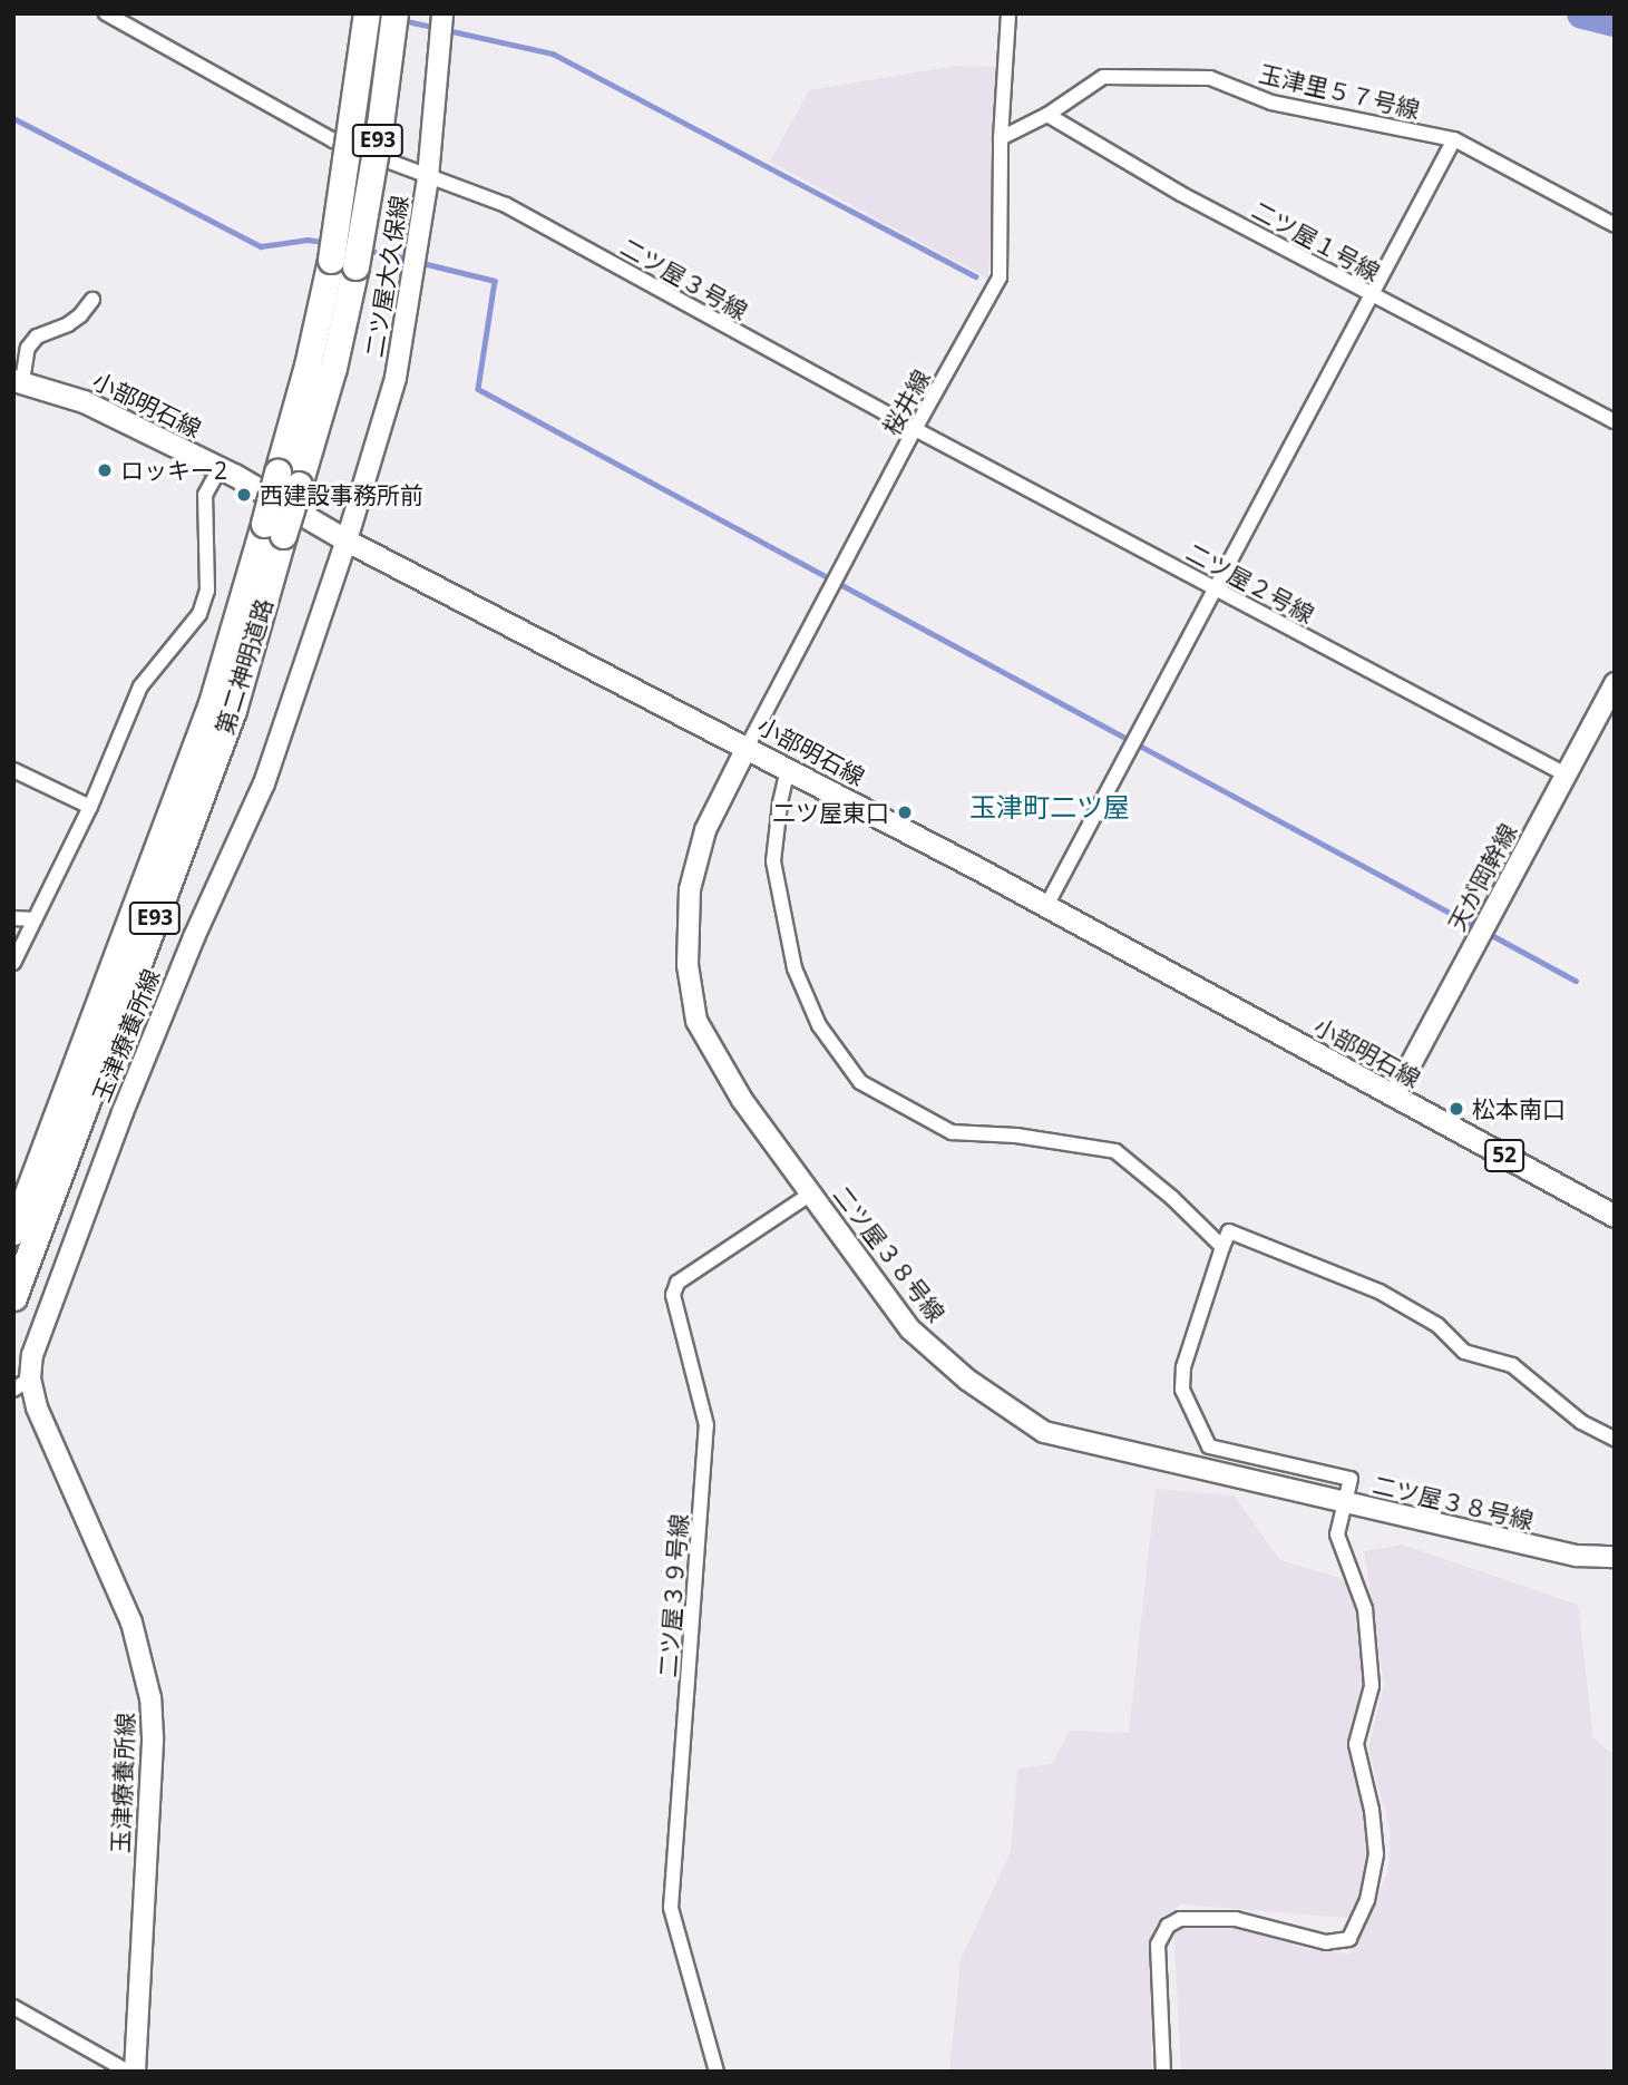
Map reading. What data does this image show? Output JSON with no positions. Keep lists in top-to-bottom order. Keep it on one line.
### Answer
{"streets":{"highway":["E93","第二神明道路"],"main road":["小部明石線","52"],"street":["玉津里５７号線","二ツ屋１号線","二ツ屋大久保線","二ツ屋３号線","桜井線","二ツ屋２号線","天が岡幹線","玉津療養所線","二ツ屋３８号線","二ツ屋３９号線"]},"crossings":[["玉津里５７号線","二ツ屋１号線"],["二ツ屋大久保線","二ツ屋３号線"],["二ツ屋大久保線","小部明石線"],["二ツ屋大久保線","玉津療養所線"],["二ツ屋３号線","桜井線"],["二ツ屋３号線","二ツ屋２号線"],["桜井線","小部明石線"],["桜井線","二ツ屋２号線"],["桜井線","二ツ屋３８号線"],["小部明石線","天が岡幹線"],["小部明石線","玉津療養所線"],["小部明石線","二ツ屋３８号線"],["二ツ屋２号線","天が岡幹線"],["二ツ屋３８号線","二ツ屋３９号線"]],"districts":["玉津町二ツ屋"],"places":["ロッキー2","西建設事務所前","二ツ屋東口","松本南口"]}
